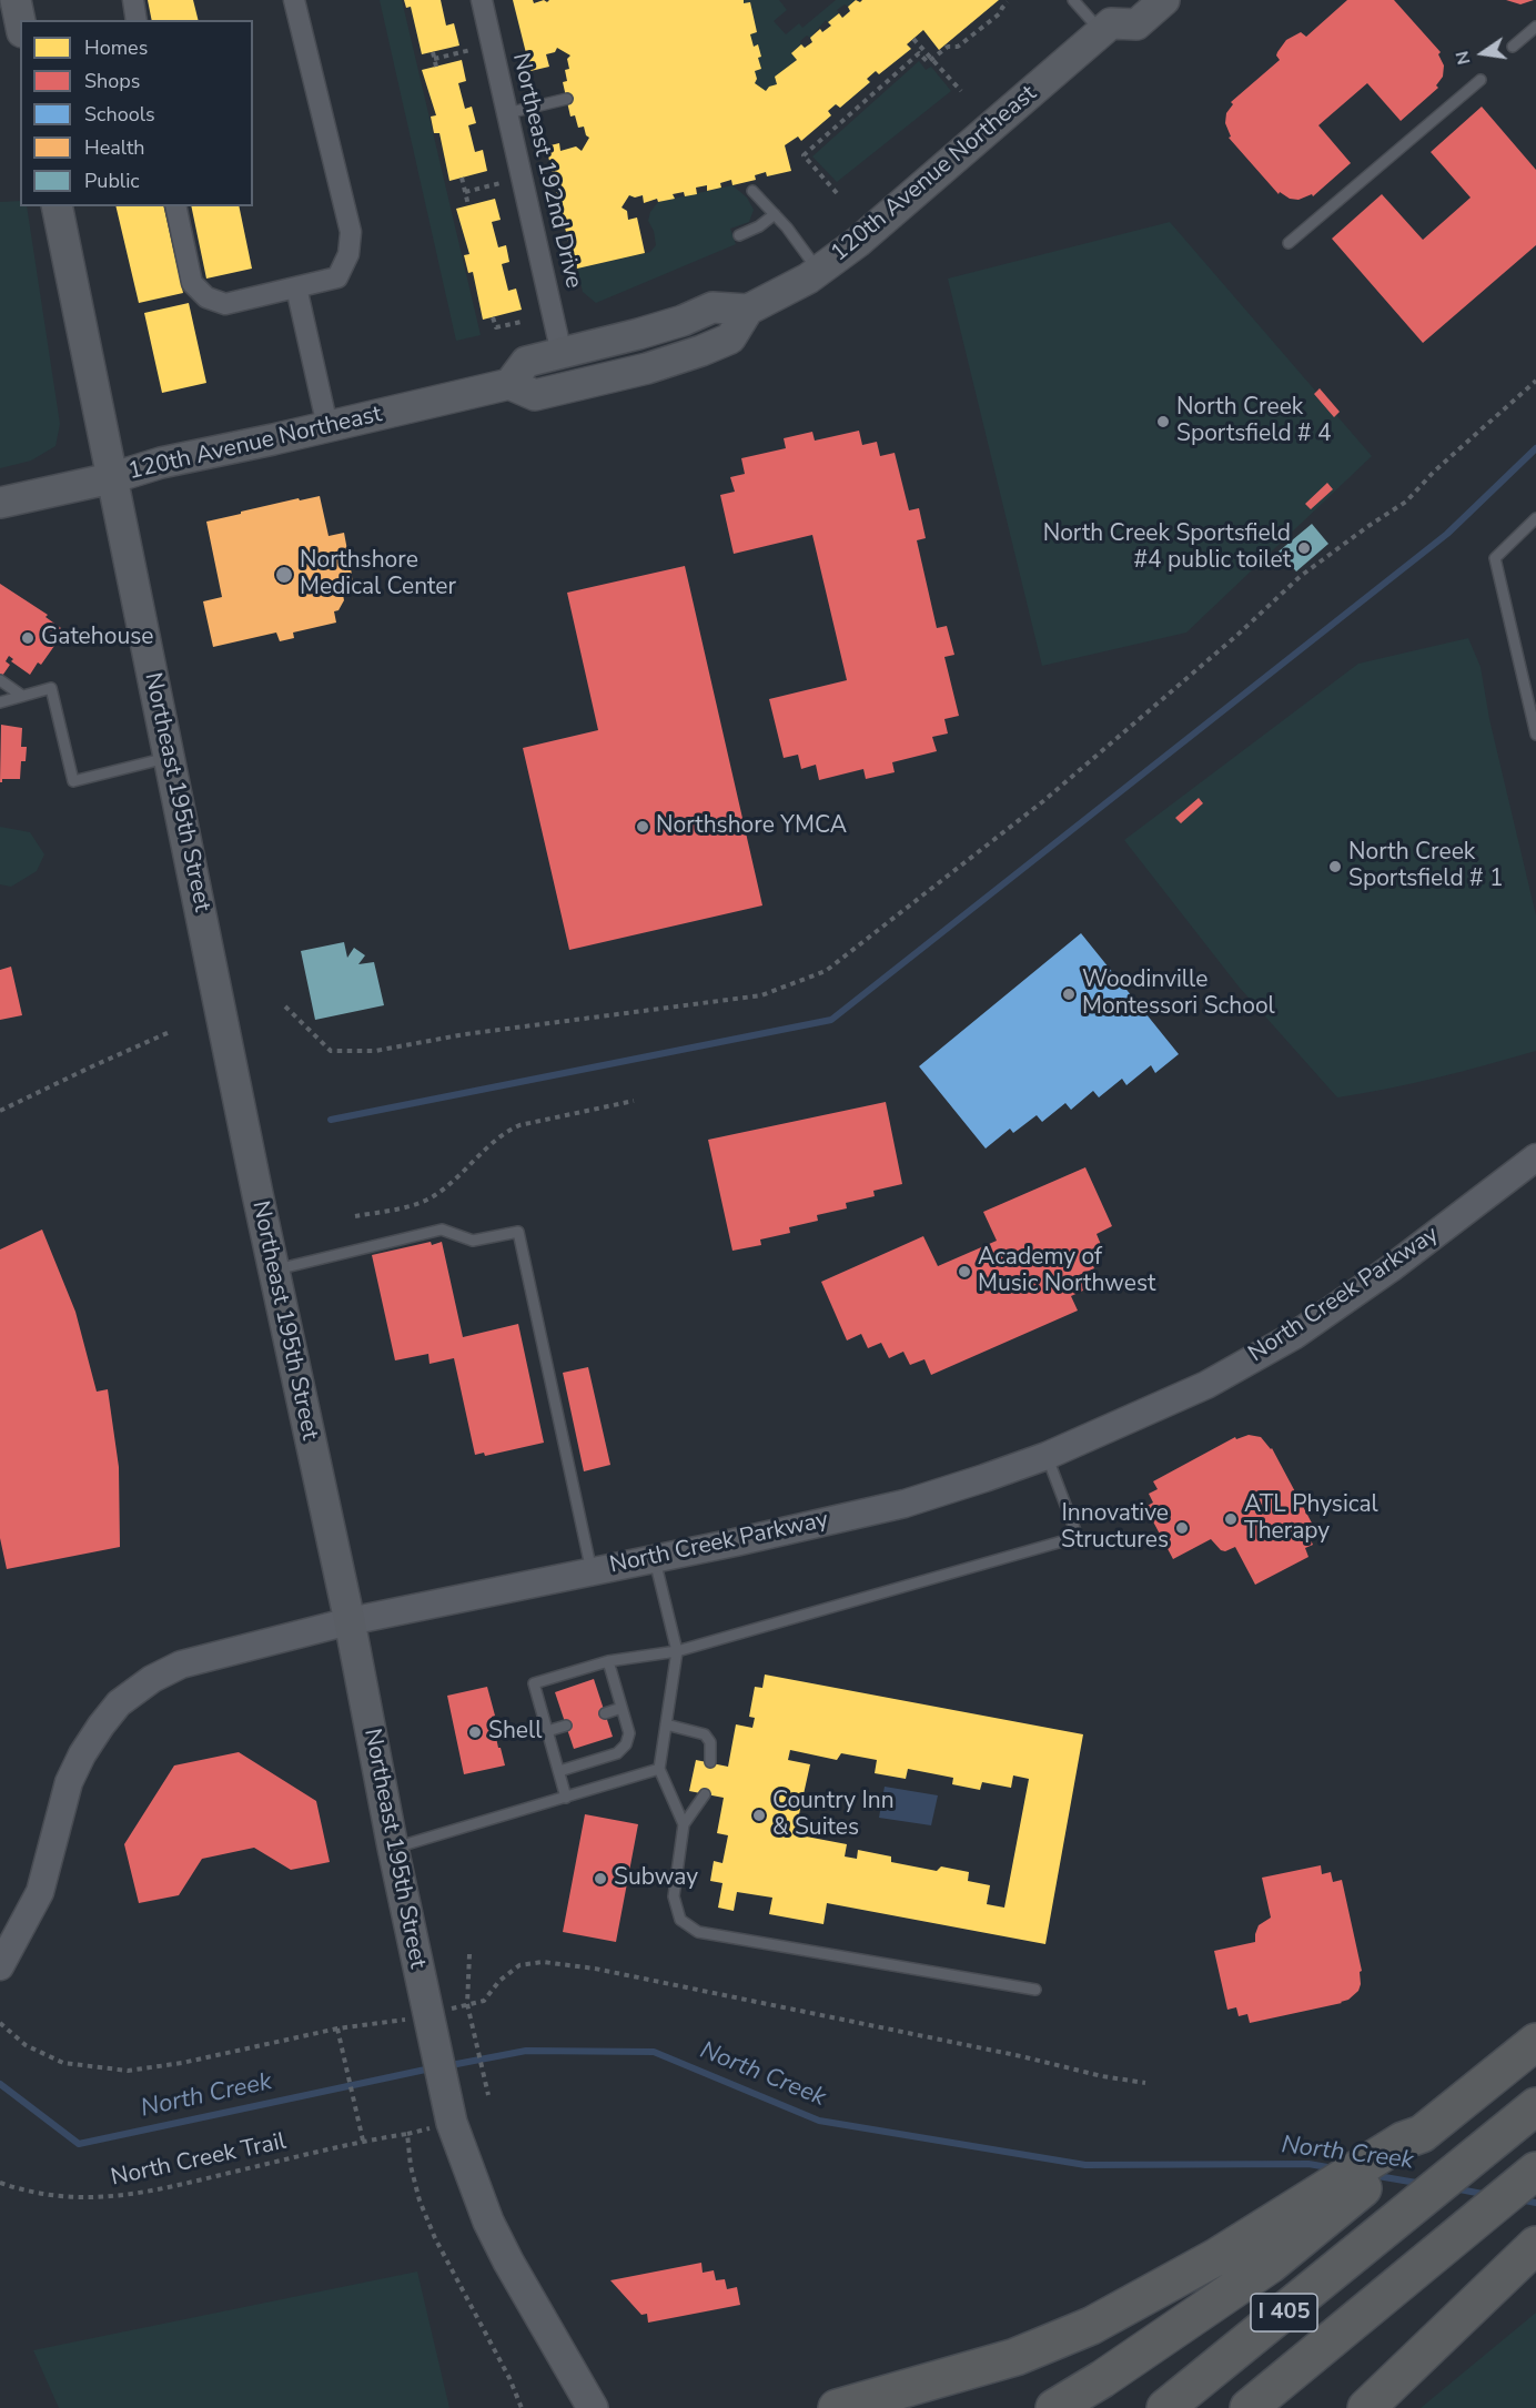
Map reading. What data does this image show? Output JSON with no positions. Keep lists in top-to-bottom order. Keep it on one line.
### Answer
{"streets":{"highway":["I 405"],"main road":["120th Avenue Northeast","Northeast 195th Street"],"street":["Northeast 192nd Drive","North Creek Parkway"],"path":["North Creek Trail"]},"crossings":[["120th Avenue Northeast","Northeast 195th Street"],["Northeast 195th Street","North Creek Parkway"]],"water":["North Creek"],"places":["North Creek Sportsfield # 4","North Creek Sportsfield #4 public toilet","Northshore Medical Center","Gatehouse","Northshore YMCA","North Creek Sportsfield # 1","Woodinville Montessori School","Academy of Music Northwest","ATL Physical Therapy","Innovative Structures","Shell","Country Inn & Suites","Subway"],"legend":["Homes","Shops","Schools","Health","Public"],"north":"left"}
